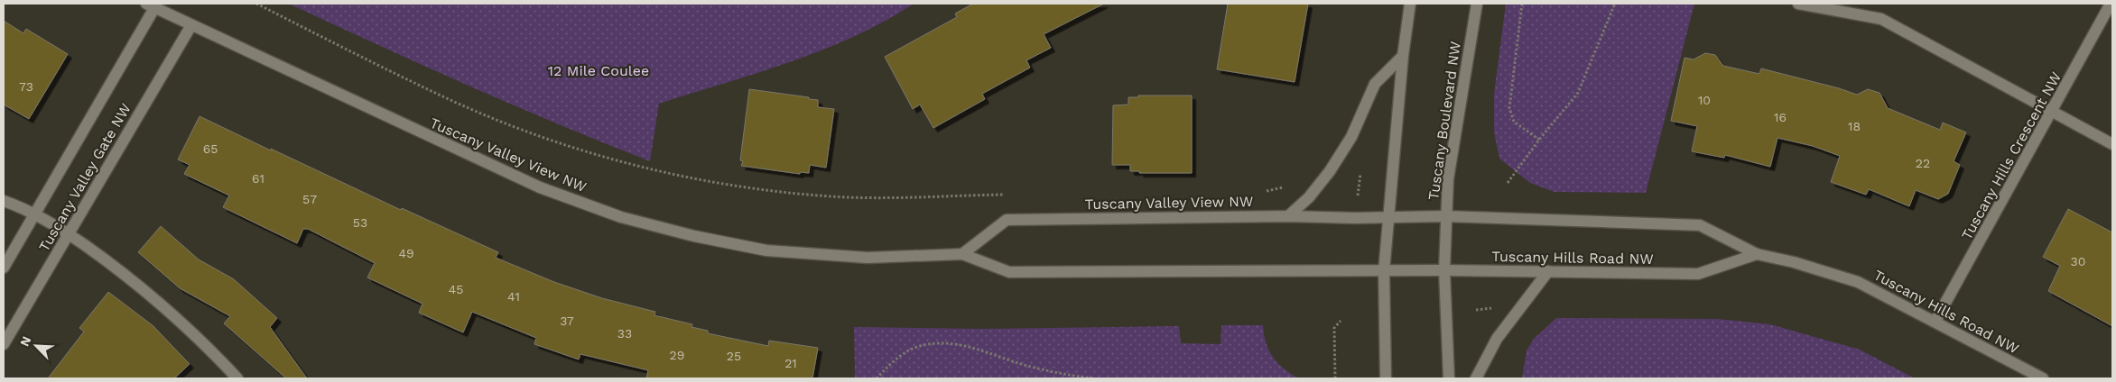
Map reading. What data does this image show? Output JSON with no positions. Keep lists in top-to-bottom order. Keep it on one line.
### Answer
{"streets":{"street":["Tuscany Boulevard NW","Tuscany Valley View NW","Tuscany Hills Crescent NW","Tuscany Valley Gate NW","Tuscany Hills Road NW"]},"crossings":[["Tuscany Boulevard NW","Tuscany Hills Road NW"],["Tuscany Valley View NW","Tuscany Valley Gate NW"],["Tuscany Valley View NW","Tuscany Hills Road NW"],["Tuscany Hills Crescent NW","Tuscany Hills Road NW"]],"parks":["12 Mile Coulee"],"house_numbers":["73","10","16","18","65","22","61","57","53","49","30","45","41","37","33","29","25","21"],"north":"top left"}
